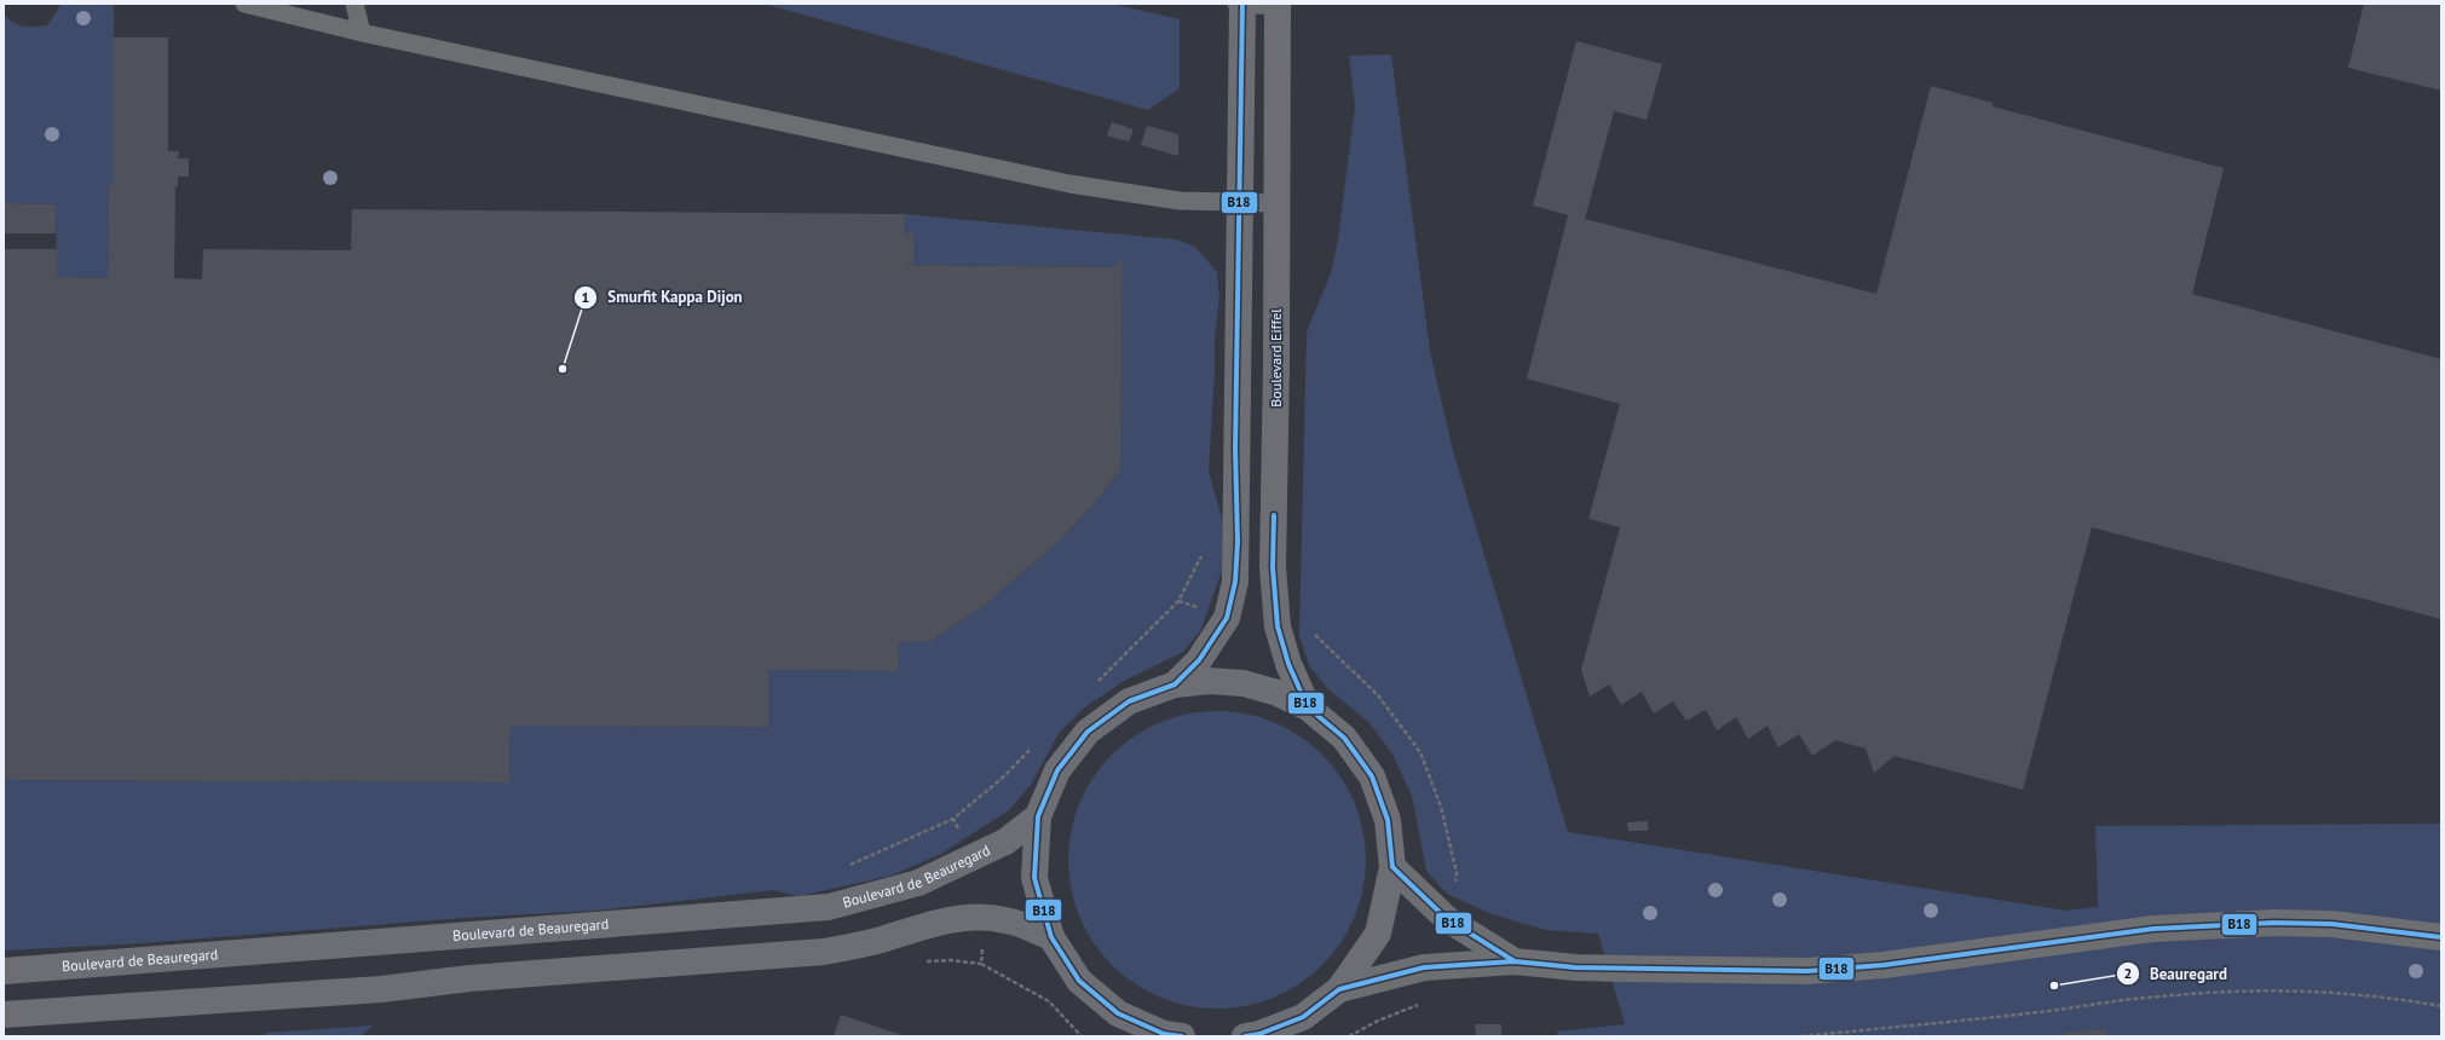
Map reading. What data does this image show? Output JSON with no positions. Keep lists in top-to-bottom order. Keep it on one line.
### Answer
{"streets":{"main road":["Boulevard Eiffel","Boulevard de Beauregard"]},"places":["Smurfit Kappa Dijon","Beauregard"],"lines":["transit line B18"]}
